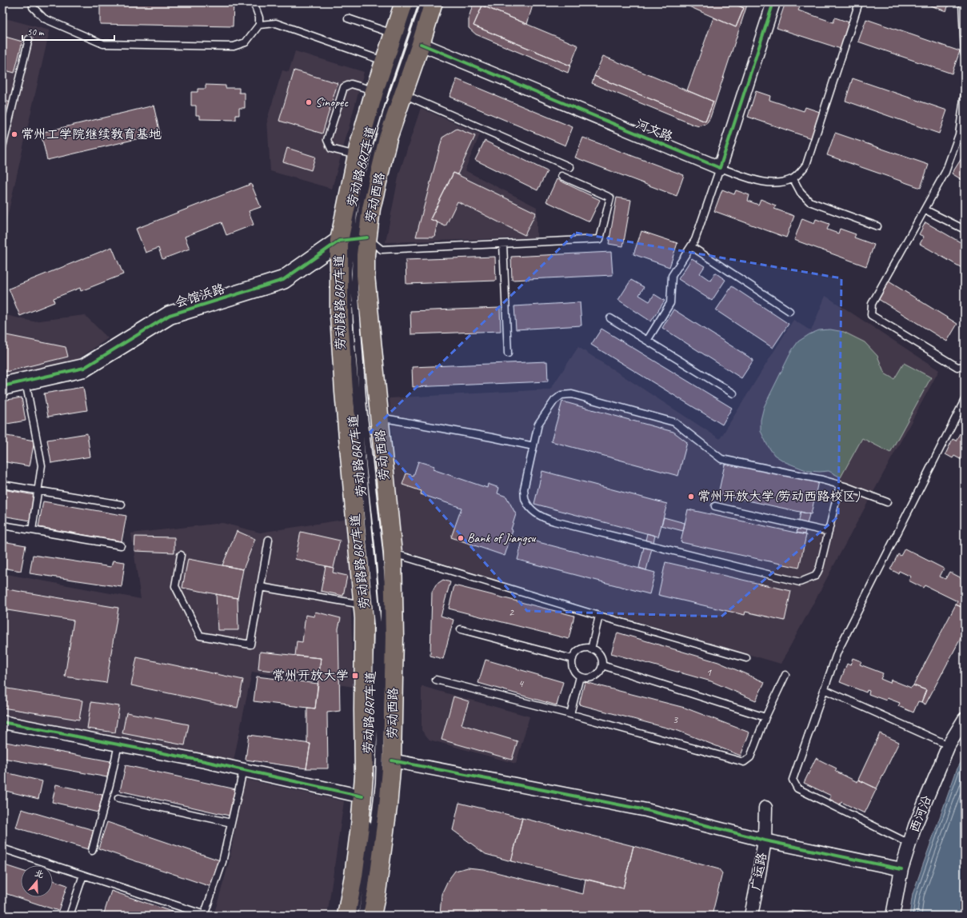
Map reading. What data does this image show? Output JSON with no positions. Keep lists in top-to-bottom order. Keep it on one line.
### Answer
{"streets":{"main road":["劳动西路"],"street":["河文路","会馆浜路","西河沿","广运路"],"lane":["劳动路BRT车道","劳动路路BRT车道"]},"crossings":[["河文路","劳动西路"],["劳动路BRT车道","劳动西路"],["劳动路BRT车道","会馆浜路"],["劳动路BRT车道","劳动路路BRT车道"],["劳动西路","会馆浜路"],["劳动西路","劳动路路BRT车道"],["会馆浜路","劳动路路BRT车道"]],"places":{"other":["Sinopec","常州工学院继续教育基地","常州开放大学(劳动西路校区)","Bank of Jiangsu"],"transit":["常州开放大学"]},"house_numbers":["2","1","4","3"],"scale_bar":"50 m","north":"top"}
